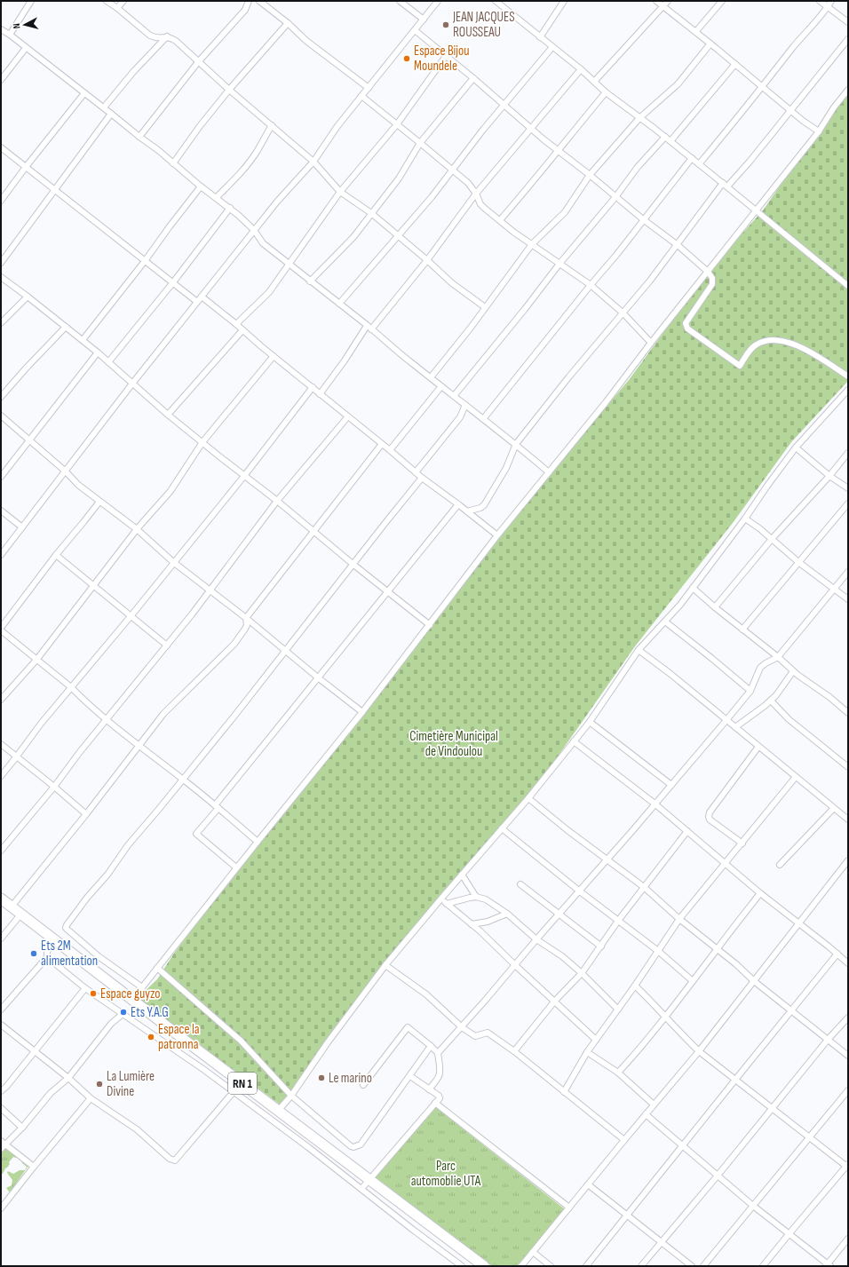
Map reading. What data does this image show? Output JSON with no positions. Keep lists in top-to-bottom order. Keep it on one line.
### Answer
{"streets":{"highway":["RN 1"]},"parks":["Cimetière Municipal de Vindoulou","Parc automoblie UTA"],"places":["JEAN JACQUES ROUSSEAU","Espace Bijou Moundele","Ets 2M alimentation","Espace guyzo","Ets Y.A.G","Espace la patronna","Le marino","La Lumière Divine"],"north":"left"}
